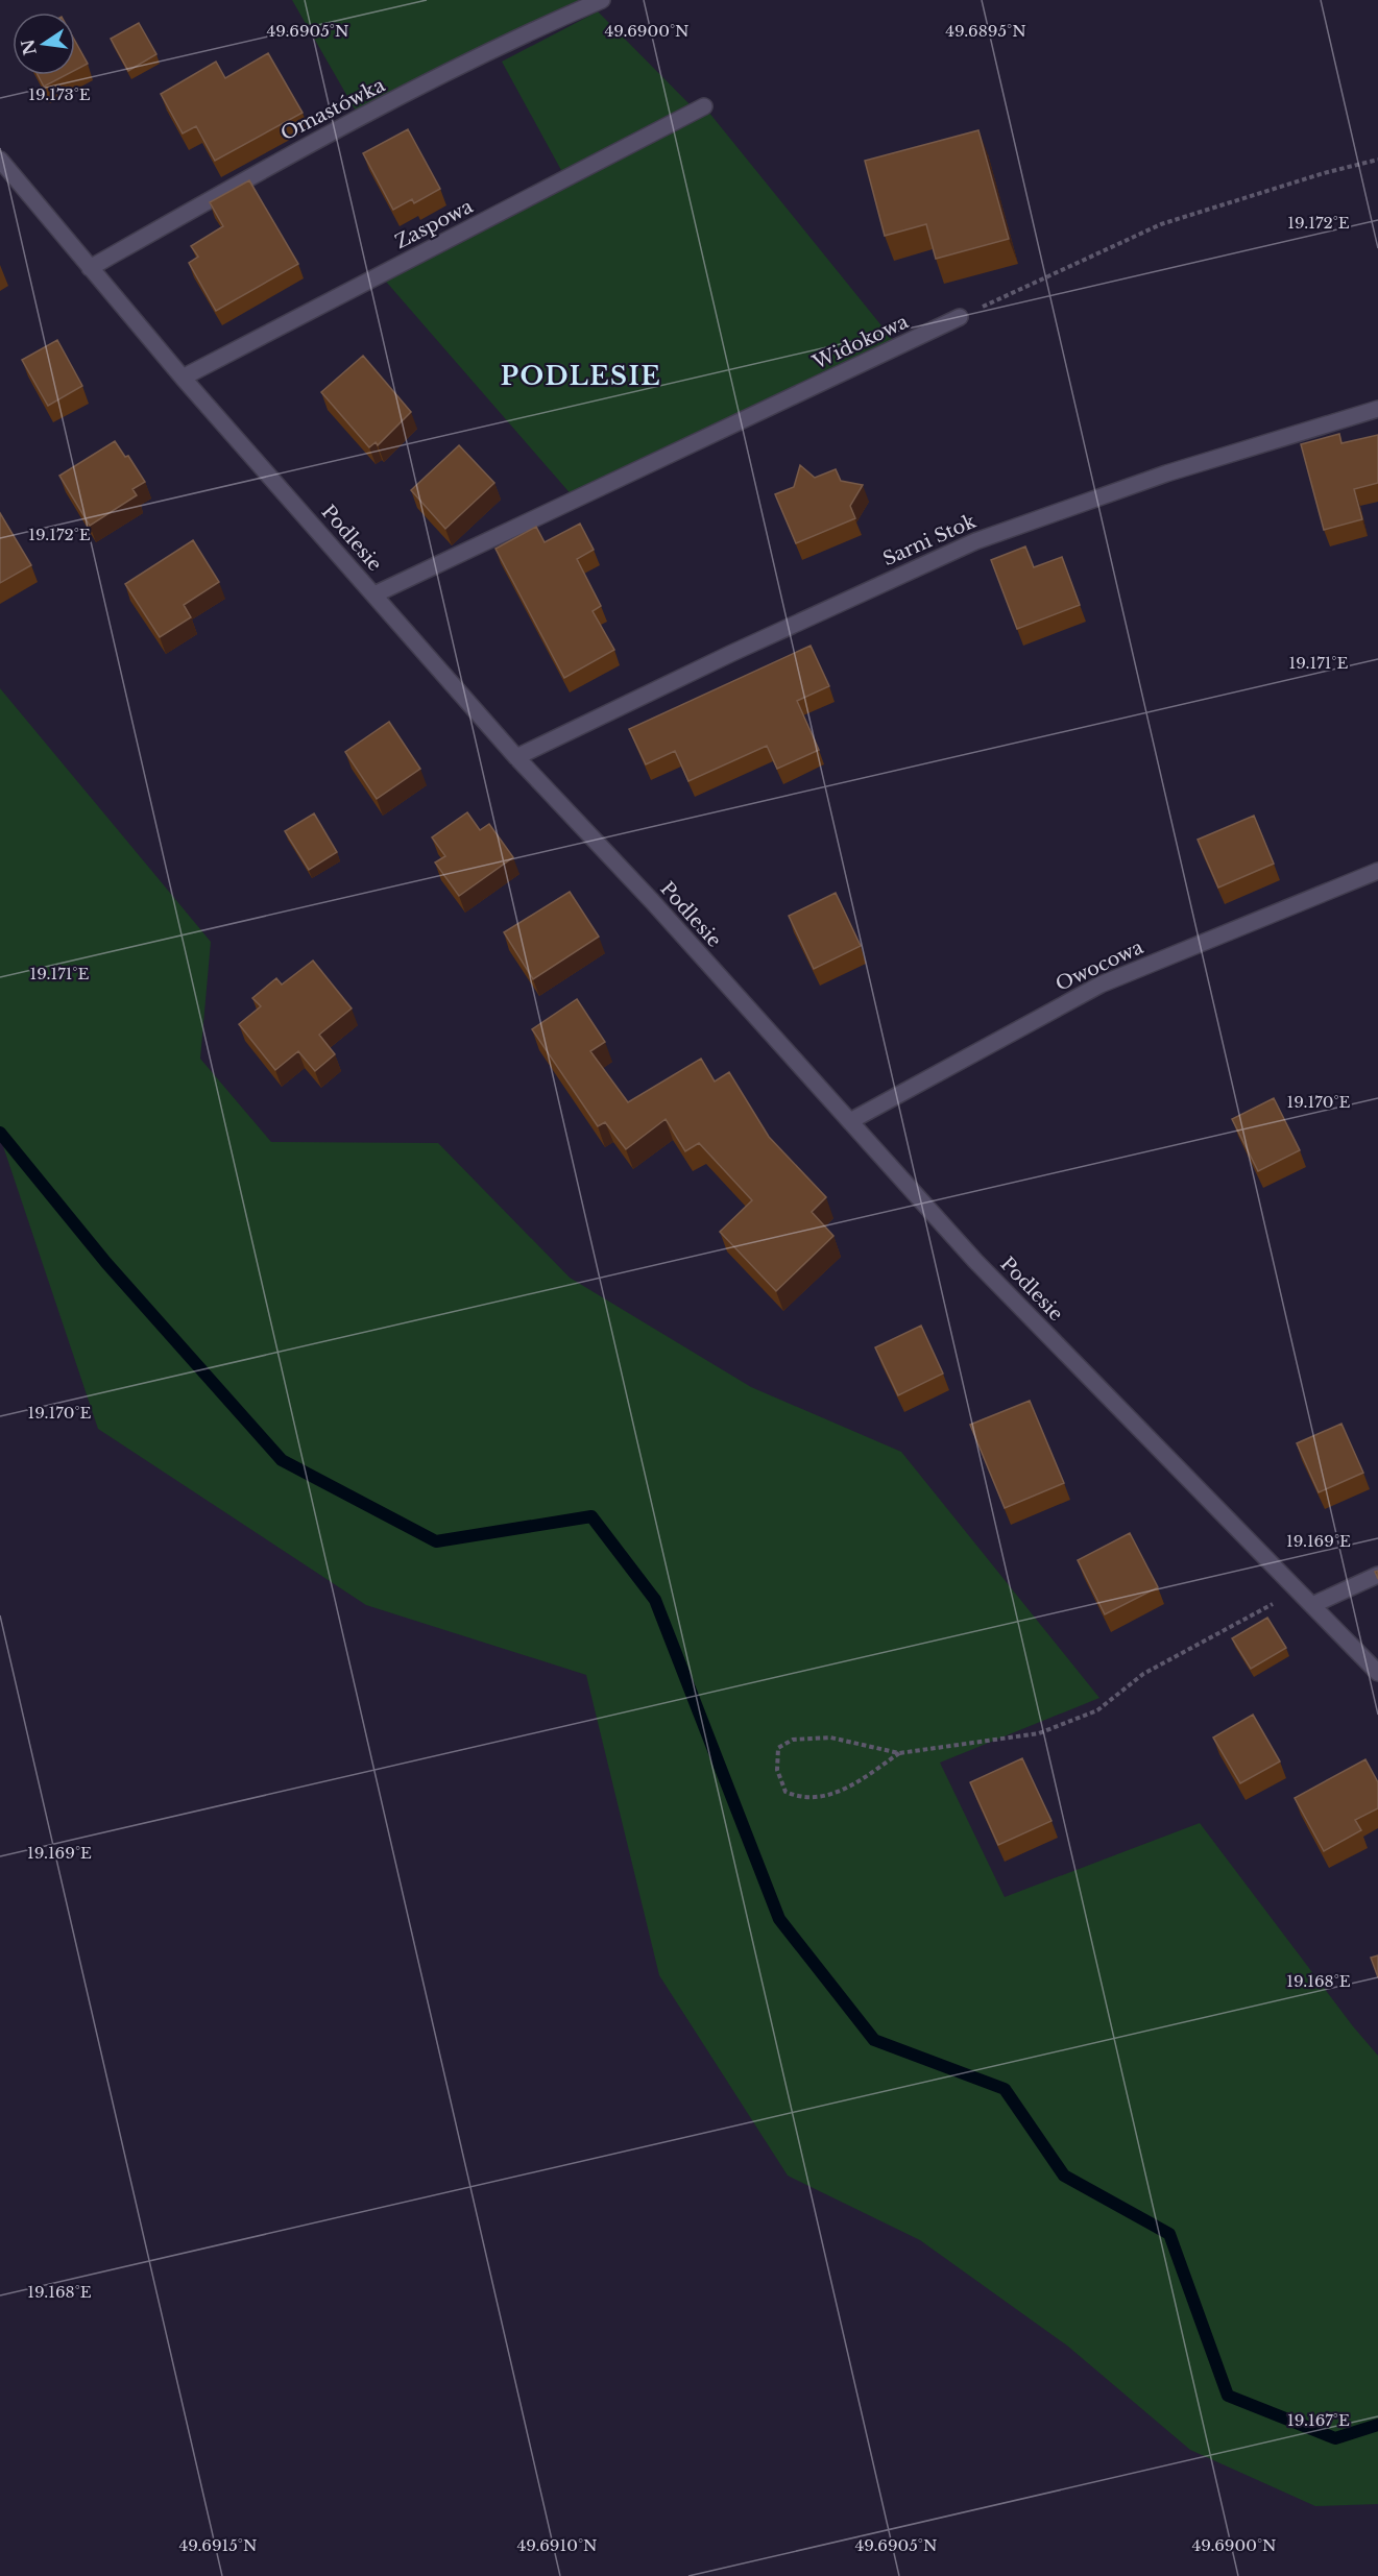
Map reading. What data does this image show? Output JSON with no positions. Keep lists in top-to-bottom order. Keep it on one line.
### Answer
{"streets":{"street":["Omastówka","Zaspowa","Widokowa","Podlesie","Sarni Stok","Owocowa"]},"crossings":[["Omastówka","Podlesie"],["Zaspowa","Podlesie"],["Widokowa","Podlesie"],["Podlesie","Sarni Stok"],["Podlesie","Owocowa"]],"districts":["PODLESIE"],"north":"left","coordinates":["49.6905°N","49.6900°N","49.6895°N","19.173°E","19.172°E","19.171°E","19.170°E","19.169°E","19.168°E","19.167°E","49.6915°N","49.6910°N"]}
